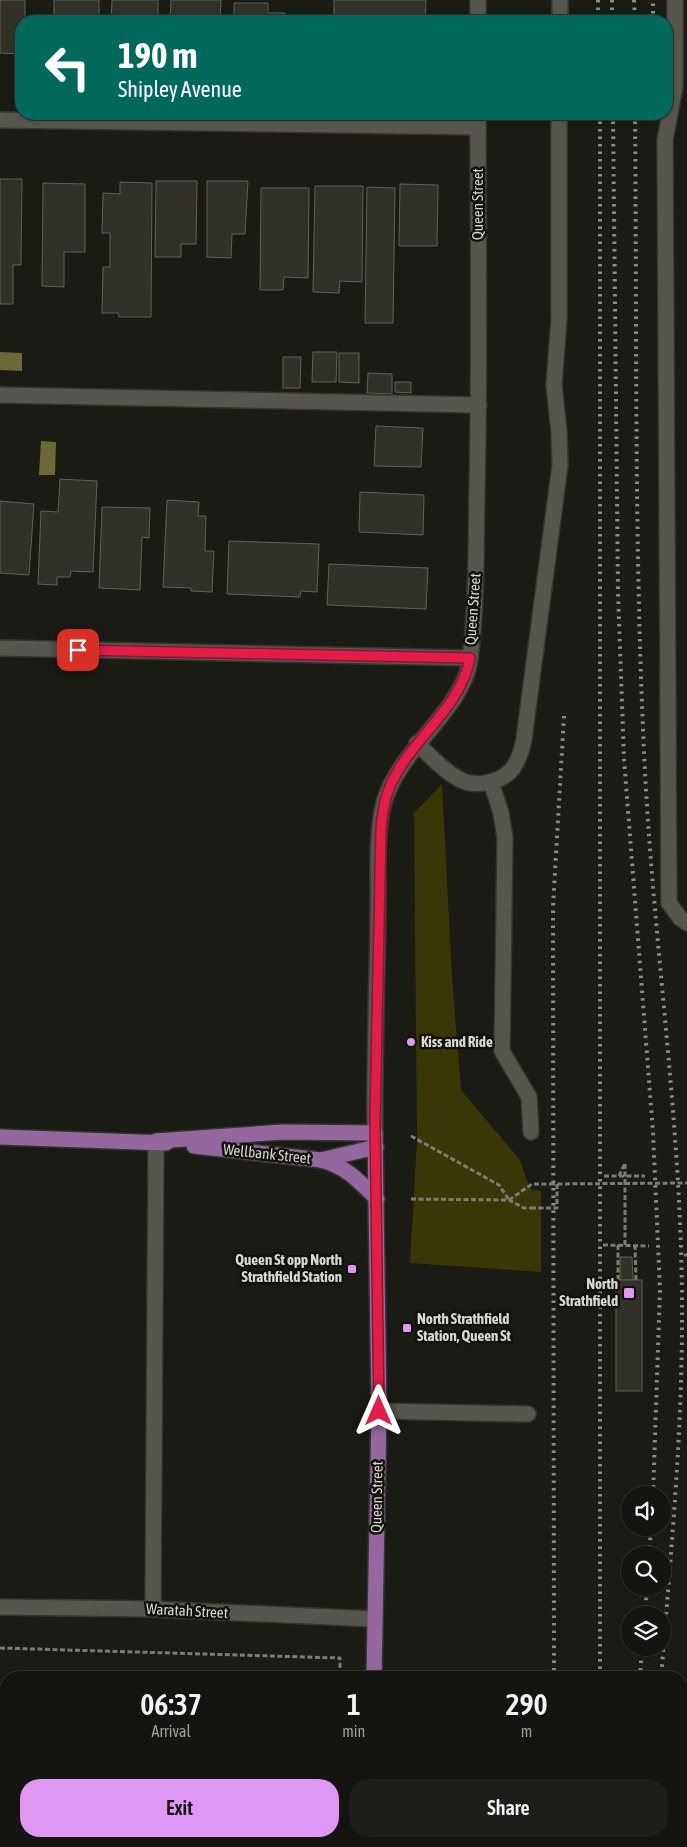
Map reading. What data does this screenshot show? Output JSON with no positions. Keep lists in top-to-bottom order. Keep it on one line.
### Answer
{"streets":{"main road":["Queen Street","Wellbank Street"],"street":["Waratah Street"]},"crossings":[["Queen Street","Wellbank Street"],["Queen Street","Waratah Street"]],"places":{"other":["Kiss and Ride"],"transit":["Queen St opp North Strathfield Station","North Strathfield","North Strathfield Station, Queen St"]},"page":{"turn":["190 m","Shipley Avenue"],"eta":["06:37","Arrival","1","min","290","m"],"buttons":["Exit","Share"]}}
